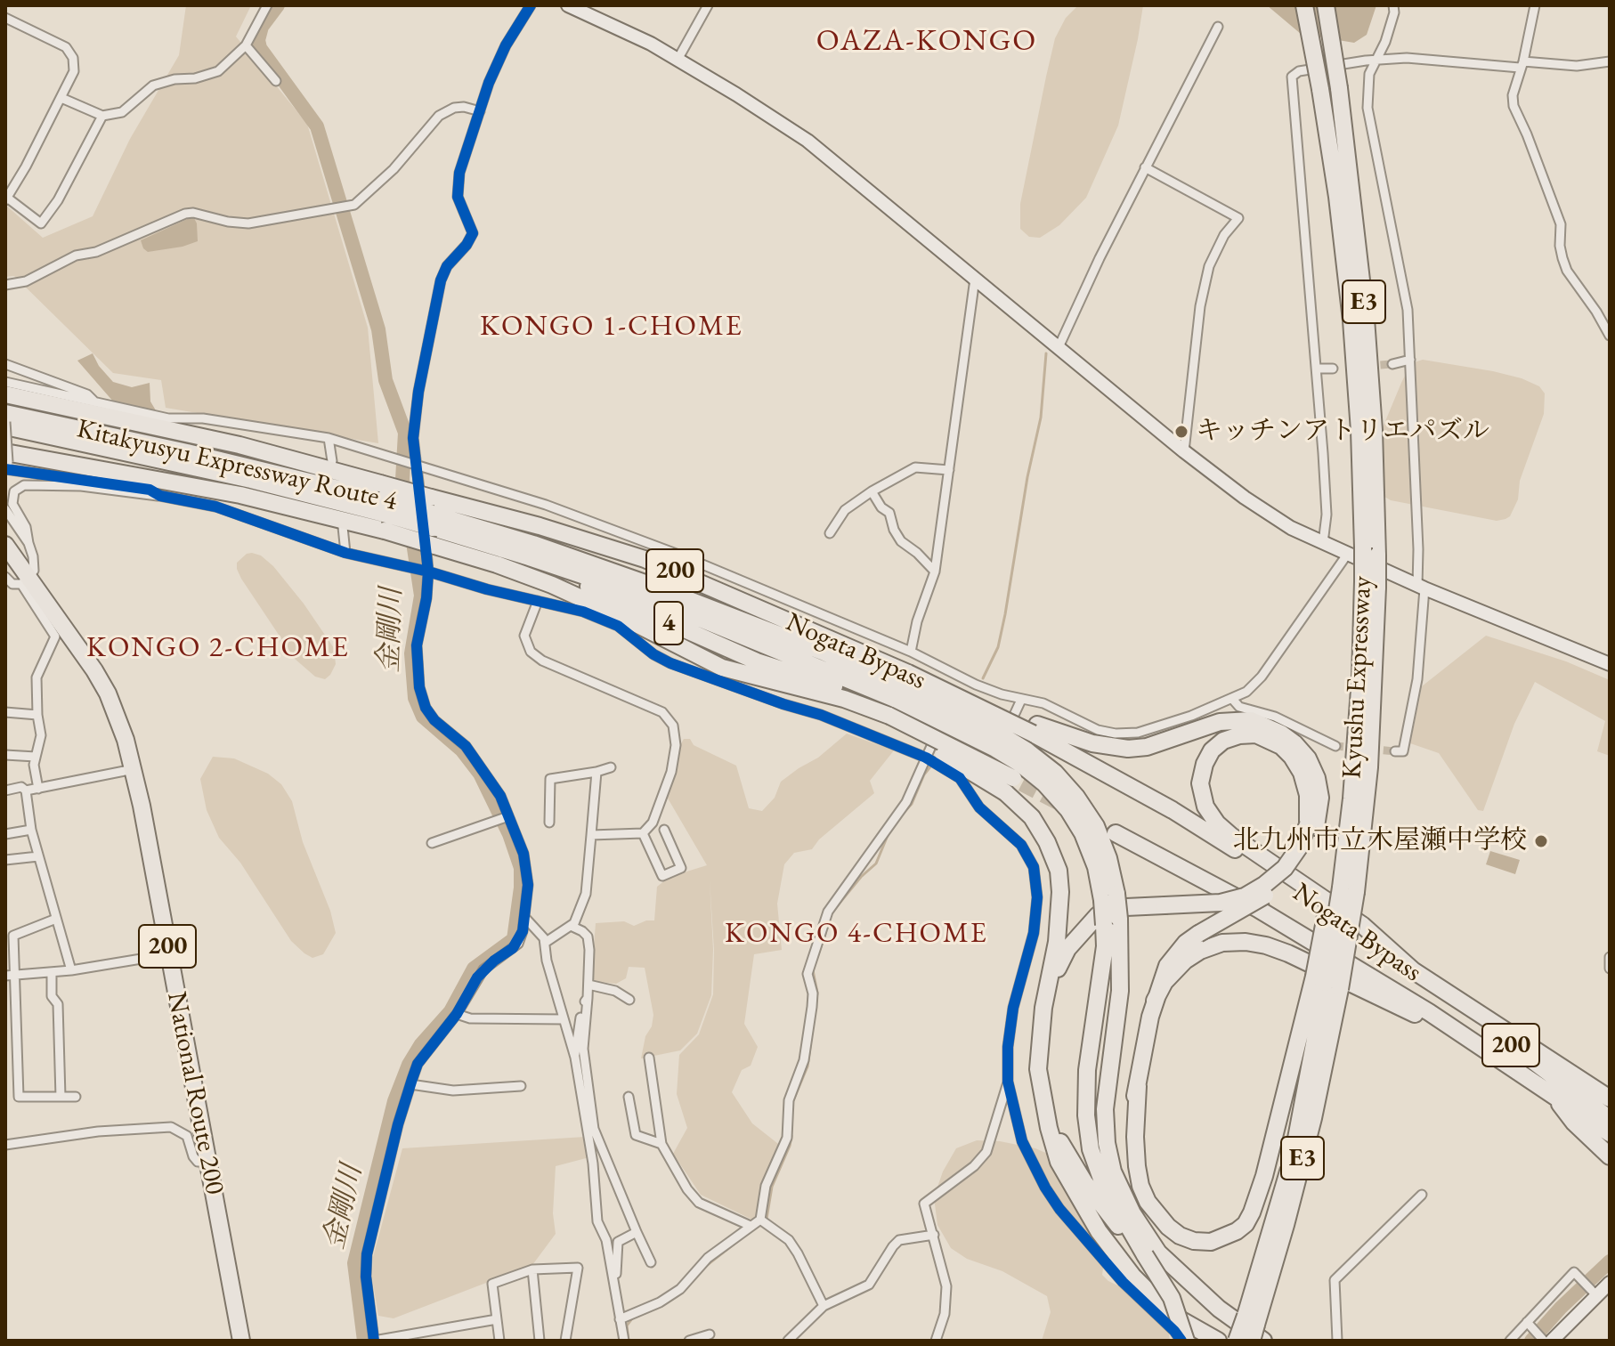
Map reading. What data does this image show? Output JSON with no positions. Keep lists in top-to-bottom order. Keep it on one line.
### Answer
{"streets":{"highway":["E3","Kitakyusyu Expressway Route 4","200","4","Nogata Bypass","Kyushu Expressway","National Route 200"]},"crossings":[["Kitakyusyu Expressway Route 4","200"],["Kitakyusyu Expressway Route 4","4"],["Kitakyusyu Expressway Route 4","Nogata Bypass"],["200","4"],["200","Nogata Bypass"],["4","Nogata Bypass"]],"districts":["OAZA-KONGO","KONGO 1-CHOME","KONGO 2-CHOME","KONGO 4-CHOME"],"water":["金剛川"],"places":["キッチンアトリエパズル","北九州市立木屋瀬中学校"]}
